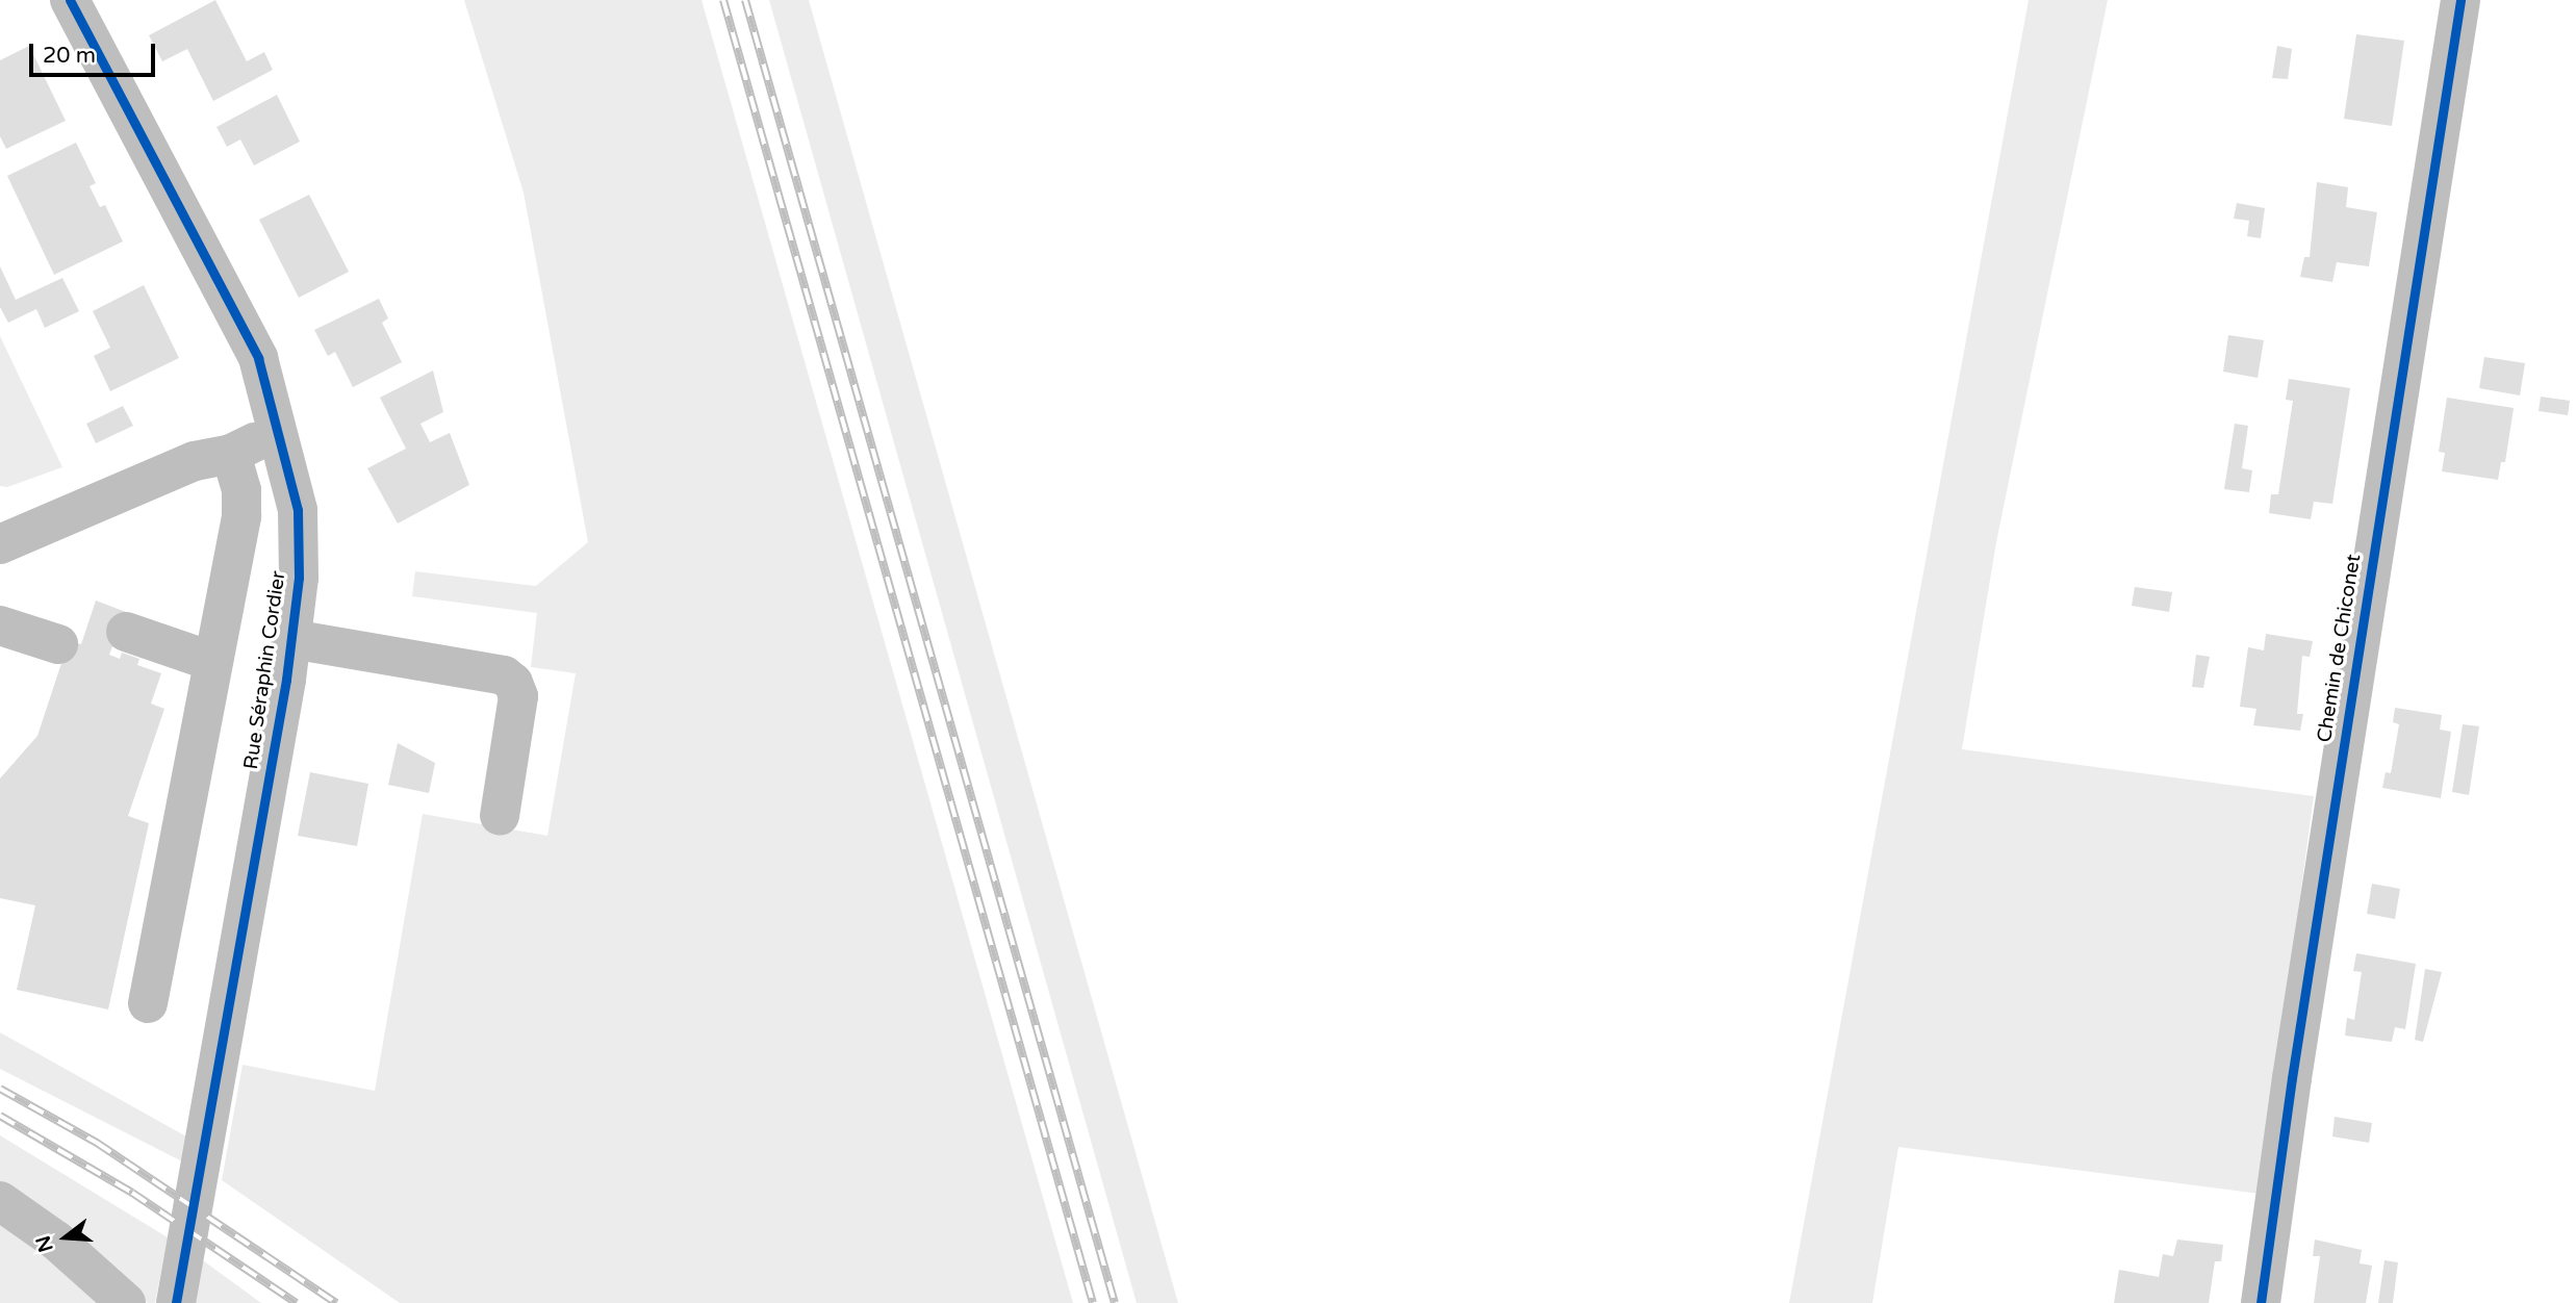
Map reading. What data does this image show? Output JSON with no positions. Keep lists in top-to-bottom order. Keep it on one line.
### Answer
{"streets":{"street":["Chemin de Chiconet","Rue Séraphin Cordier"]},"scale_bar":"20 m","north":"left"}
